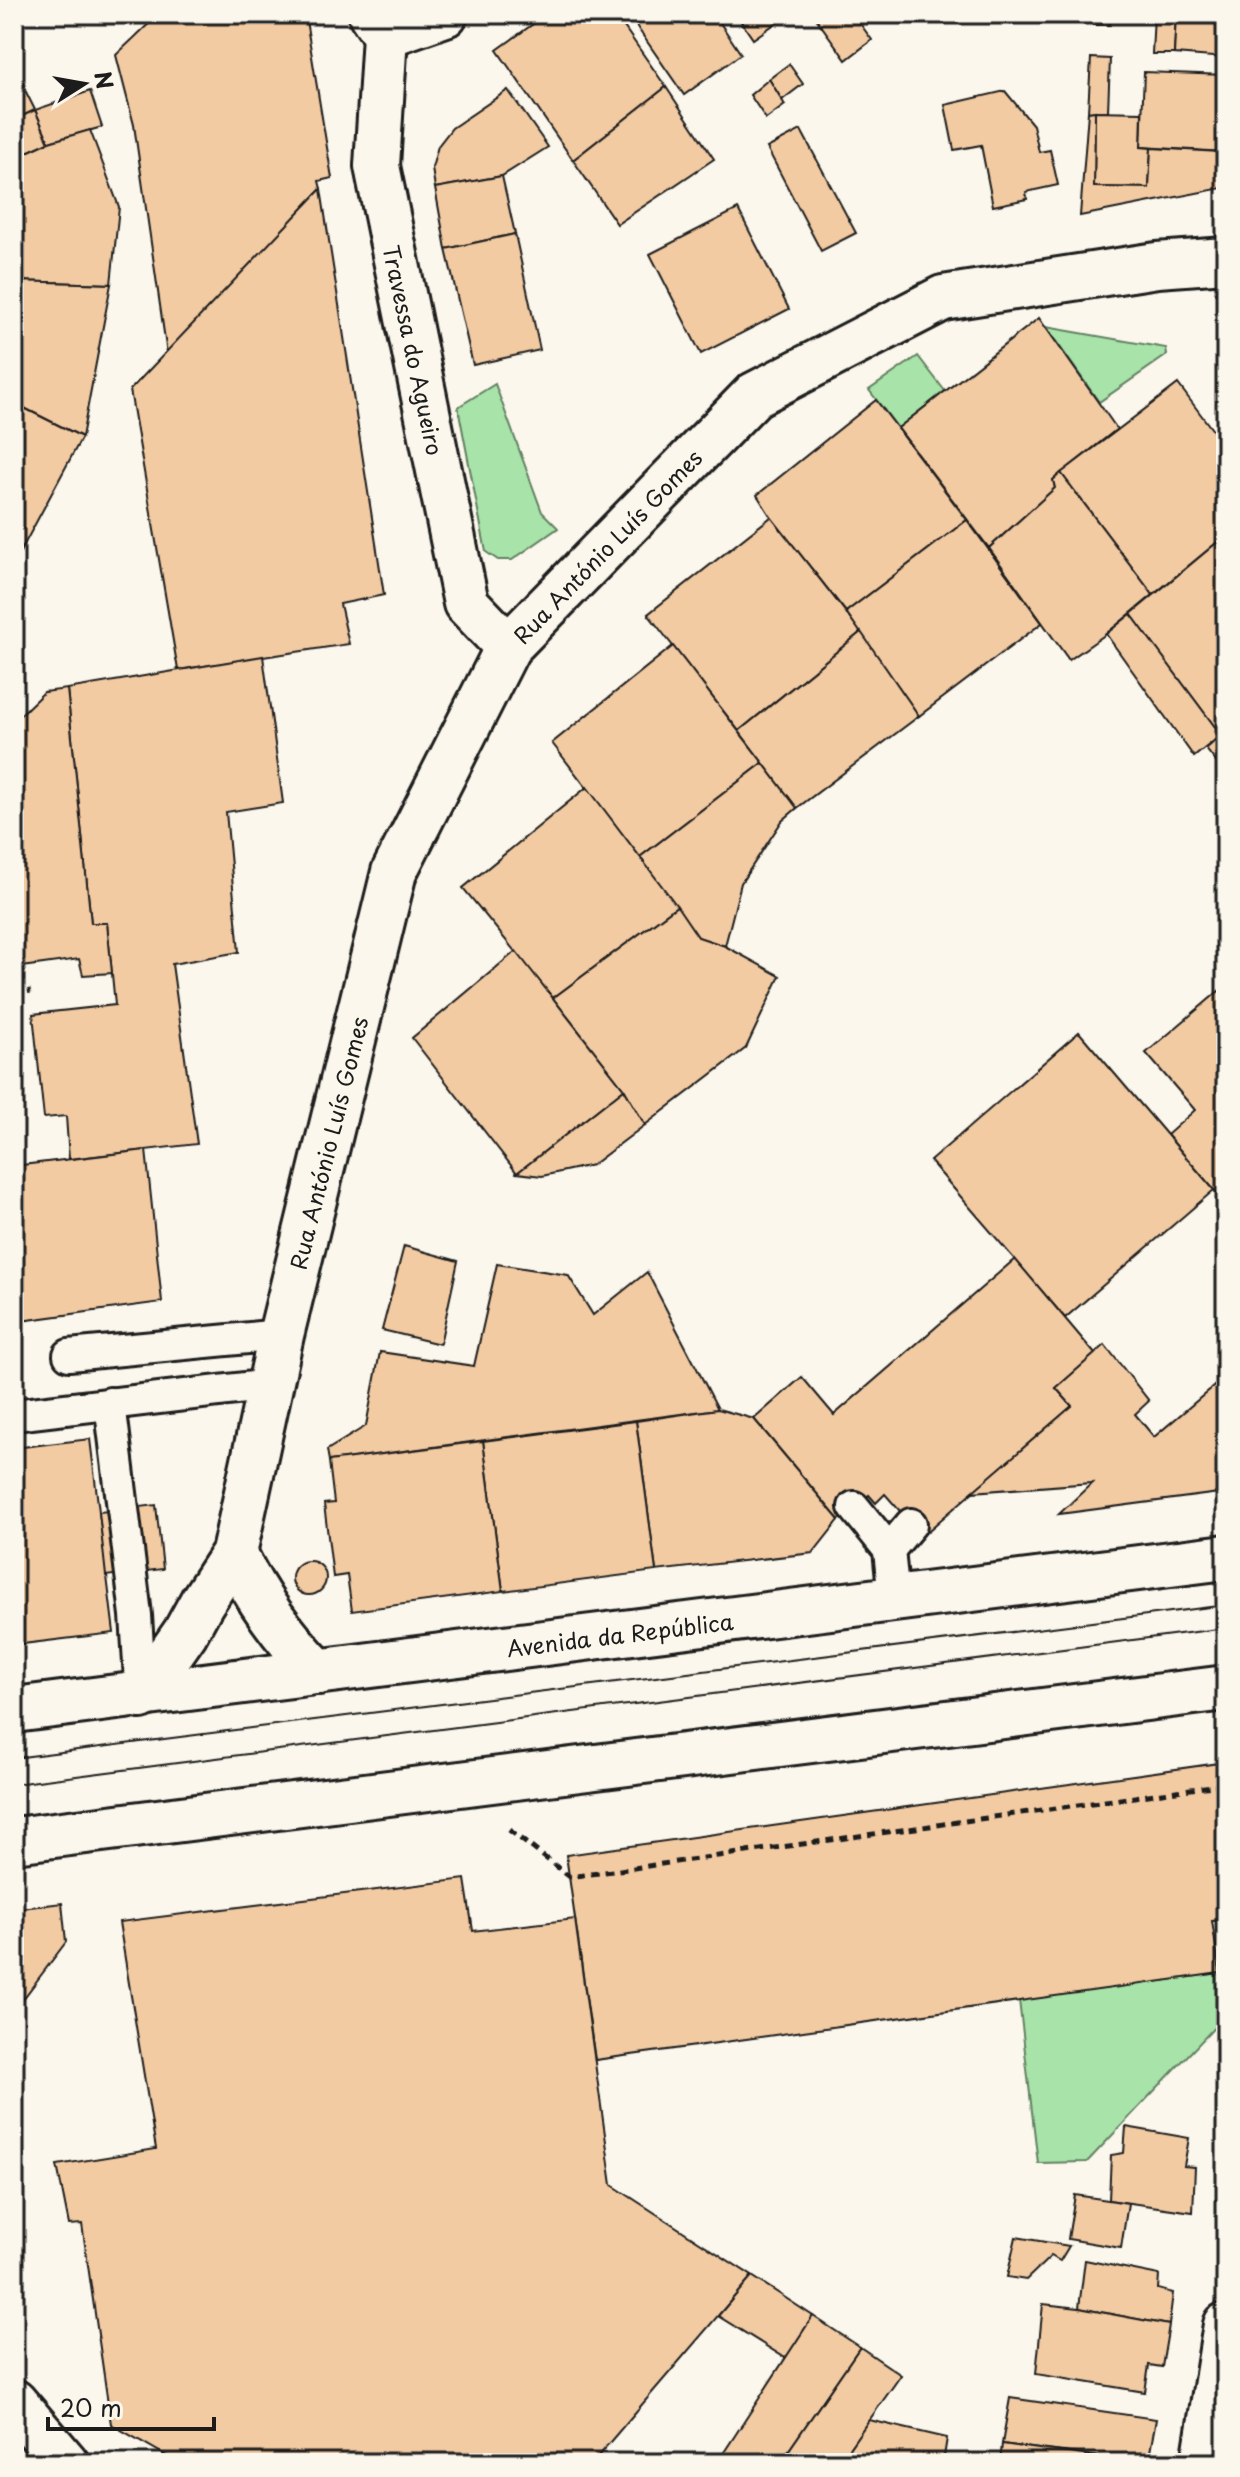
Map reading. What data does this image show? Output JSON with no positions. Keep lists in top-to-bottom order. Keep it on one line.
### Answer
{"streets":{"street":["Travessa do Agueiro","Rua António Luís Gomes","Avenida da República"]},"crossings":[["Travessa do Agueiro","Rua António Luís Gomes"],["Rua António Luís Gomes","Avenida da República"]],"scale_bar":"20 m","north":"right"}
